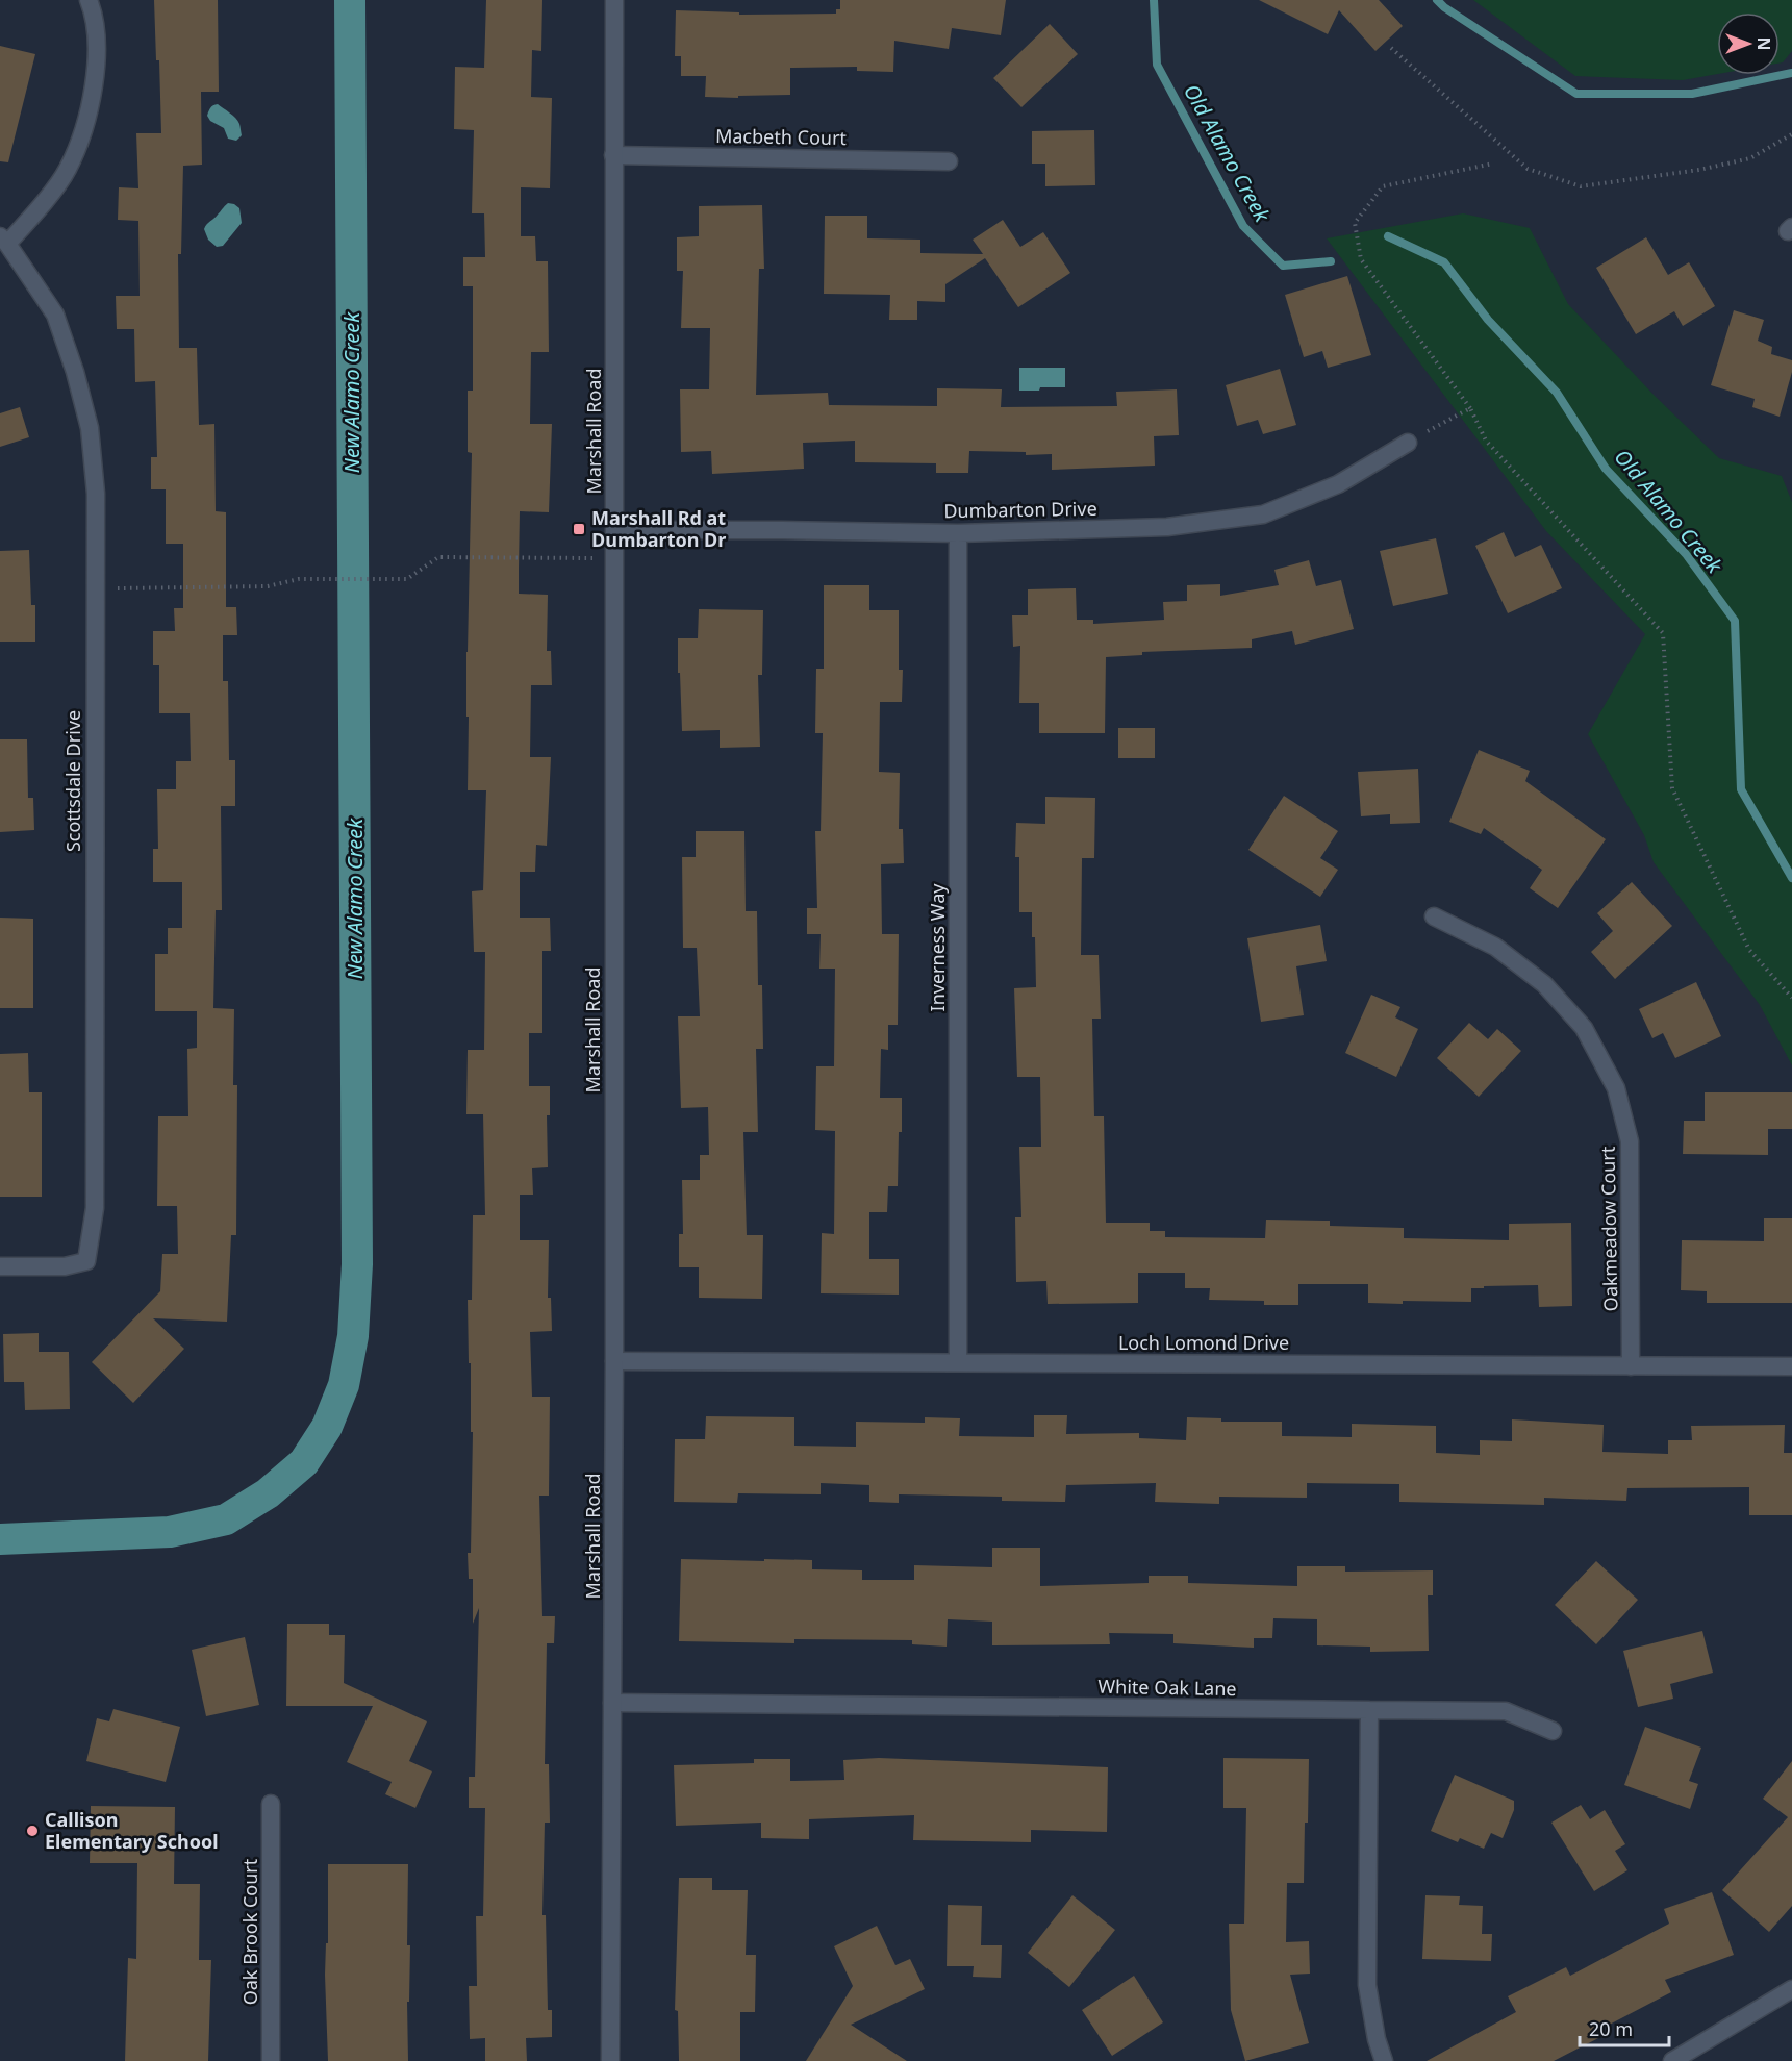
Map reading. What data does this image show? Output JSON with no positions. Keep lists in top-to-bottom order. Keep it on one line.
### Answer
{"streets":{"street":["Macbeth Court","Marshall Road","Dumbarton Drive","Scottsdale Drive","Inverness Way","Oakmeadow Court","Loch Lomond Drive","White Oak Lane","Oak Brook Court"]},"crossings":[["Macbeth Court","Marshall Road"],["Marshall Road","Dumbarton Drive"],["Marshall Road","Loch Lomond Drive"],["Marshall Road","White Oak Lane"],["Dumbarton Drive","Inverness Way"],["Inverness Way","Loch Lomond Drive"],["Oakmeadow Court","Loch Lomond Drive"]],"water":["Old Alamo Creek","New Alamo Creek"],"places":{"transit":["Marshall Rd at Dumbarton Dr"],"other":["Callison Elementary School"]},"scale_bar":"20 m","north":"right"}
